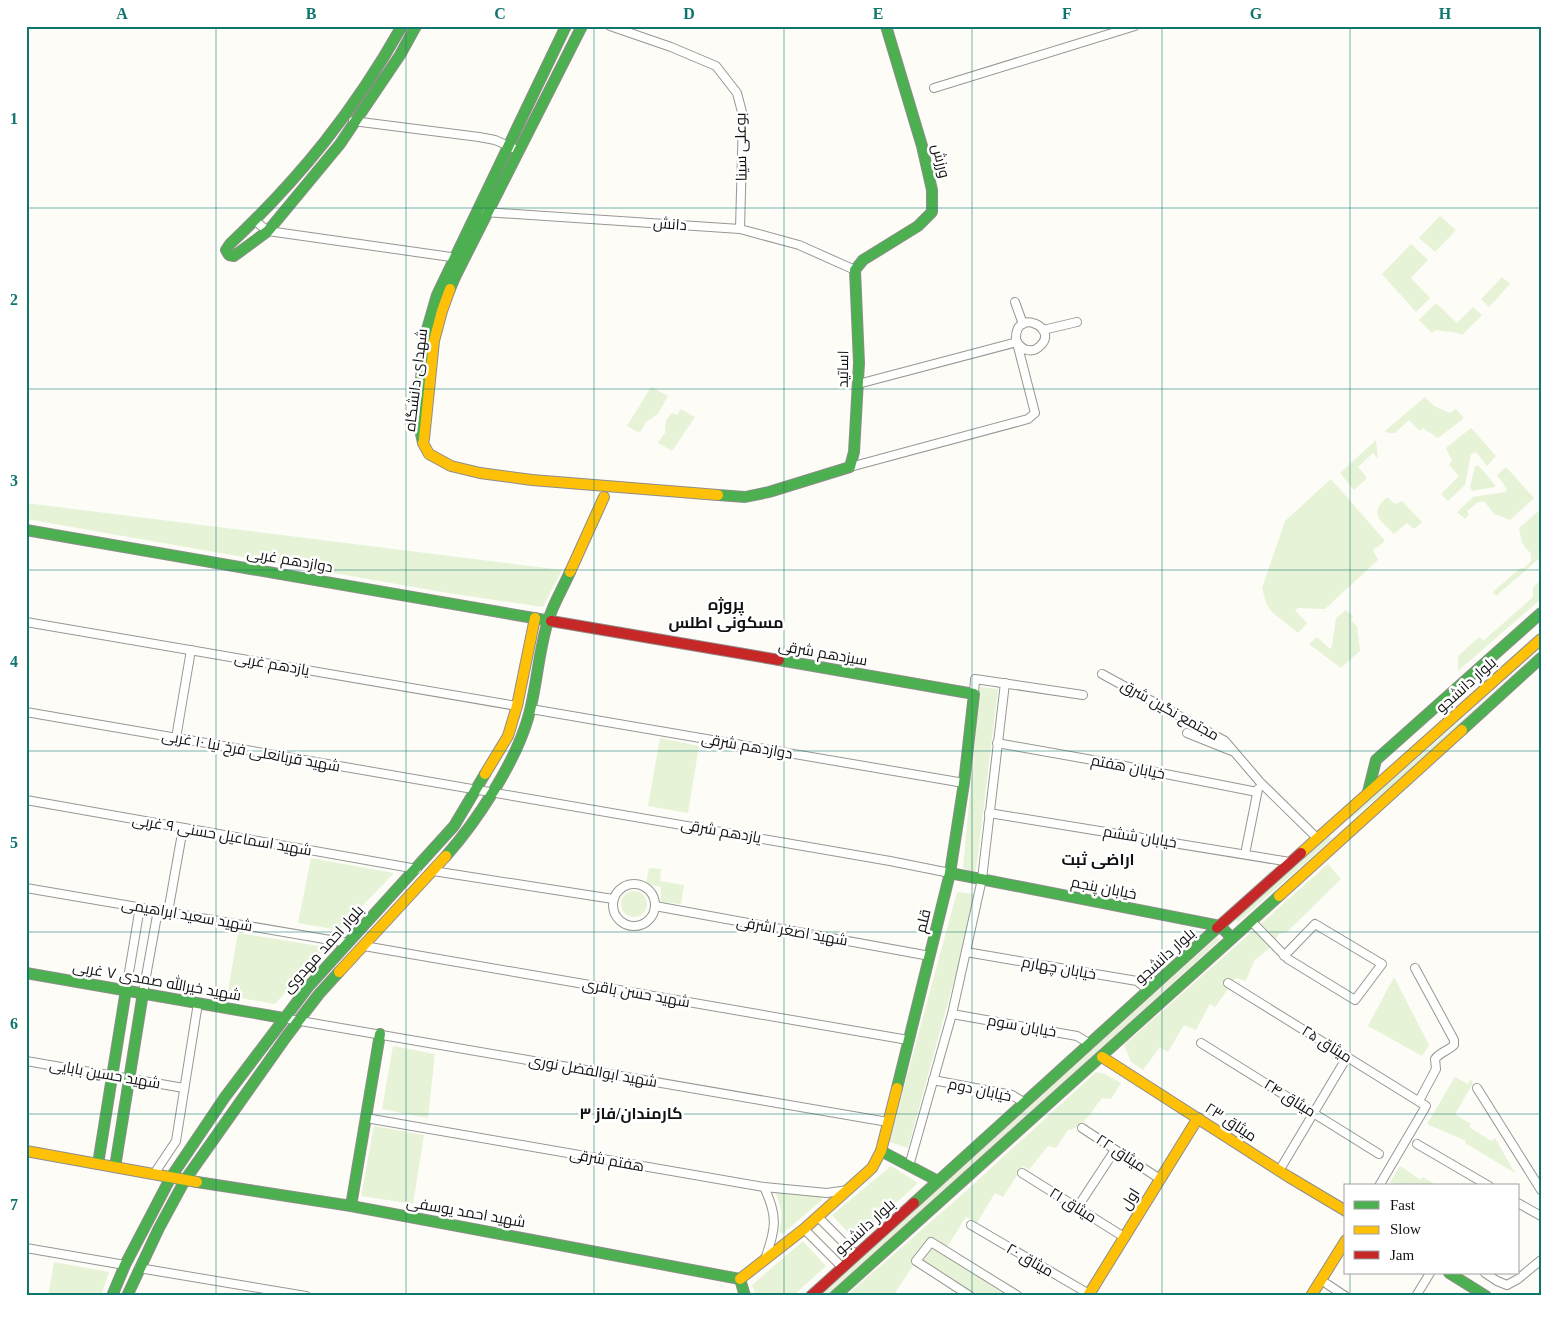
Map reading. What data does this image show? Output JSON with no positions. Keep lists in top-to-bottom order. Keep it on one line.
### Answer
{"streets":{"street":["بوعلی سینا","ورزش","دانش","اساتید","شهدای دانشگاه","دوازدهم غربی","سیزدهم شرقی","یازدهم غربی","بلوار دانشجو","مجتمع نگین شرق","دوازدهم شرقی","شهید قربانعلی فرخ نیا ۱۰ غربی","خیابان هفتم","یازدهم شرقی","شهید اسماعیل حسنی ۹ غربی","خیابان ششم","خیابان پنجم","شهید سعید ابراهیمی","قلم","شهید اصغر اشرفی","بلوار احمد مهدوی","خیابان چهارم","شهید خیرالله صمدی ۷ غربی","شهید حسن باقری","خیابان سوم","میثاق ۲۵","شهید ابوالفضل نوری","شهید حسین بابایی","خیابان دوم","میثاق ۲۴","میثاق ۲۳","میثاق ۲۲","هفتم شرقی","اول","میثاق ۲۱","شهید احمد یوسفی","میثاق ۲۰"]},"crossings":[["بوعلی سینا","دانش"],["ورزش","دانش"],["ورزش","اساتید"],["دانش","اساتید"],["دانش","شهدای دانشگاه"],["اساتید","شهدای دانشگاه"],["دوازدهم غربی","سیزدهم شرقی"],["دوازدهم غربی","بلوار احمد مهدوی"],["سیزدهم شرقی","قلم"],["سیزدهم شرقی","بلوار احمد مهدوی"],["یازدهم غربی","بلوار احمد مهدوی"],["بلوار دانشجو","مجتمع نگین شرق"],["بلوار دانشجو","خیابان ششم"],["بلوار دانشجو","خیابان پنجم"],["بلوار دانشجو","خیابان چهارم"],["بلوار دانشجو","خیابان سوم"],["بلوار دانشجو","خیابان دوم"],["بلوار دانشجو","میثاق ۲۳"],["دوازدهم شرقی","قلم"],["دوازدهم شرقی","بلوار احمد مهدوی"],["شهید قربانعلی فرخ نیا ۱۰ غربی","یازدهم شرقی"],["شهید قربانعلی فرخ نیا ۱۰ غربی","بلوار احمد مهدوی"],["یازدهم شرقی","خیابان پنجم"],["یازدهم شرقی","قلم"],["یازدهم شرقی","بلوار احمد مهدوی"],["شهید اسماعیل حسنی ۹ غربی","بلوار احمد مهدوی"],["خیابان پنجم","قلم"],["شهید سعید ابراهیمی","بلوار احمد مهدوی"],["قلم","شهید اصغر اشرفی"],["قلم","شهید حسن باقری"],["قلم","شهید ابوالفضل نوری"],["قلم","هفتم شرقی"],["قلم","شهید احمد یوسفی"],["بلوار احمد مهدوی","شهید خیرالله صمدی ۷ غربی"],["بلوار احمد مهدوی","شهید حسن باقری"],["بلوار احمد مهدوی","شهید ابوالفضل نوری"],["بلوار احمد مهدوی","شهید احمد یوسفی"],["شهید خیرالله صمدی ۷ غربی","شهید ابوالفضل نوری"],["میثاق ۲۳","اول"],["میثاق ۲۲","اول"],["اول","میثاق ۲۱"],["اول","میثاق ۲۰"]],"districts":["پروژه مسکونی اطلس","اراضی ثبت","کارمندان/فاز ۳"],"legend":["Fast","Slow","Jam"],"grid":{"columns":["A","B","C","D","E","F","G","H"],"rows":["1","2","3","4","5","6","7"]}}
